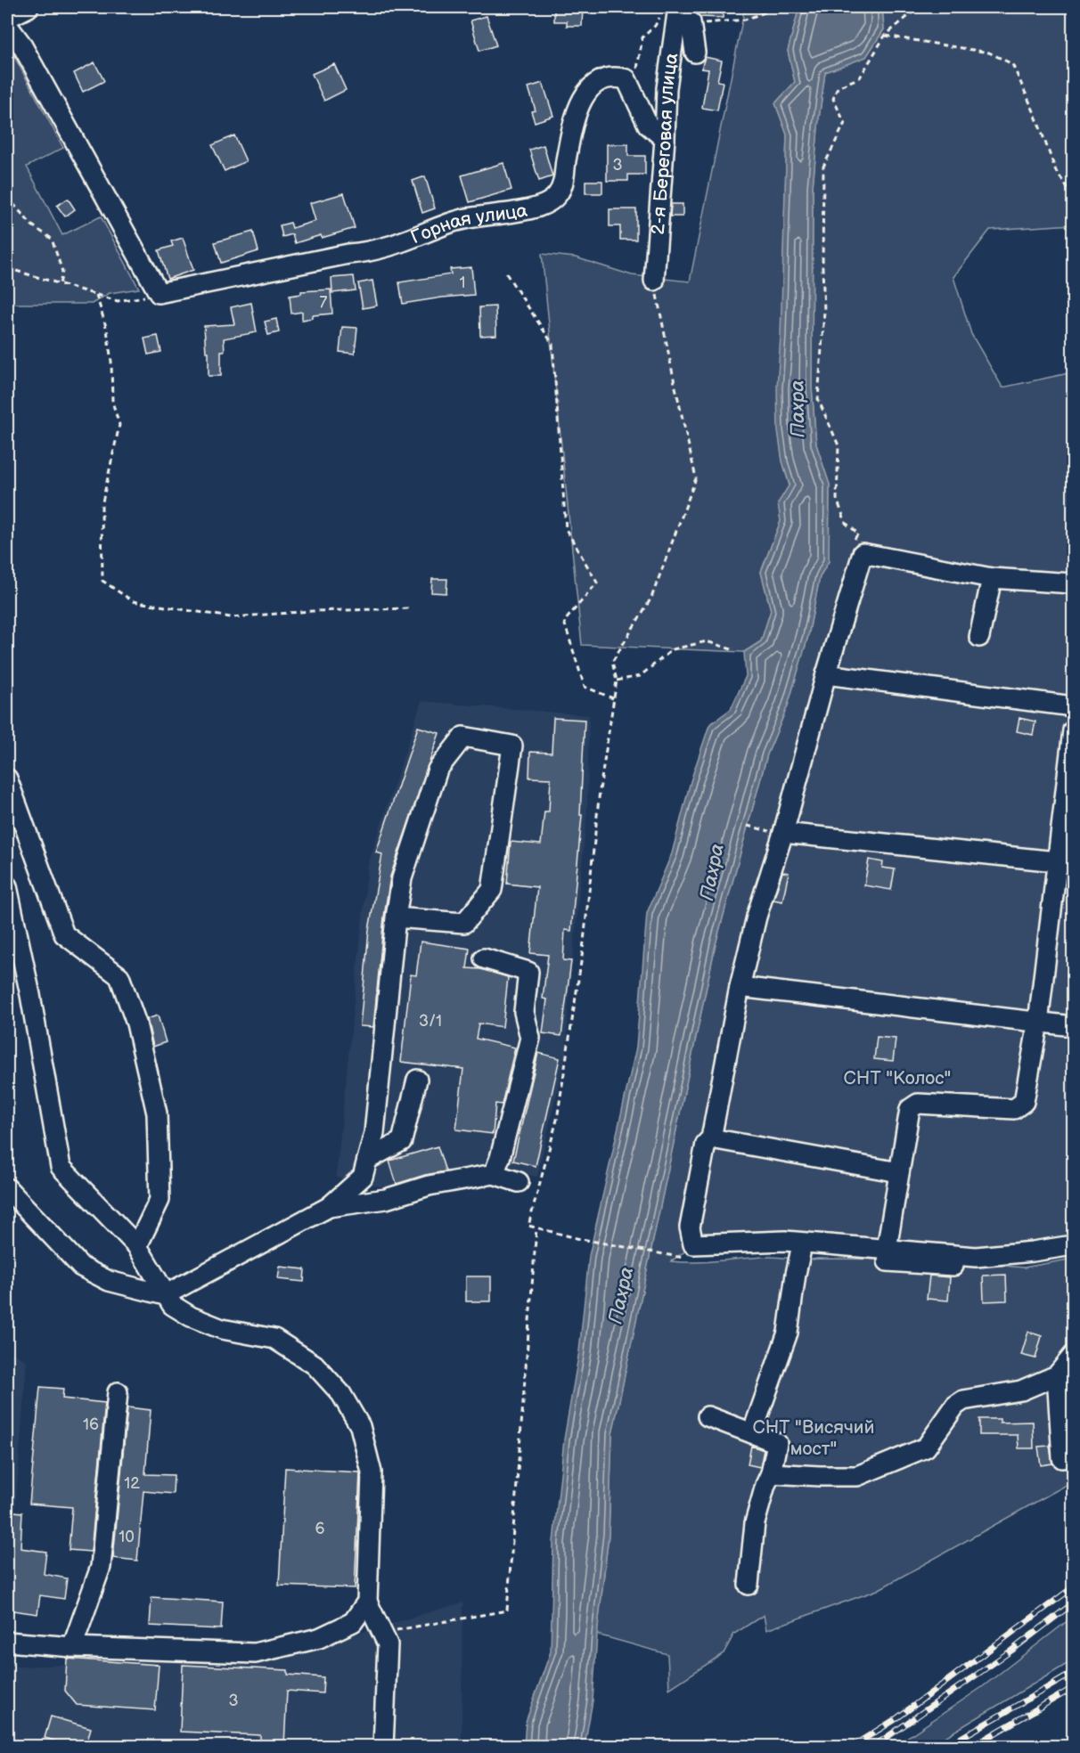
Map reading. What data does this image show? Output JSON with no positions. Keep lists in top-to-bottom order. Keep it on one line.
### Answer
{"streets":{"street":["2-я Береговая улица","Горная улица"]},"water":["Пахра"],"parks":["СНТ \"Колос\"","СНТ \"Висячий мост\""],"house_numbers":["3","1","7","3/1","16","12","6","10","3"]}
